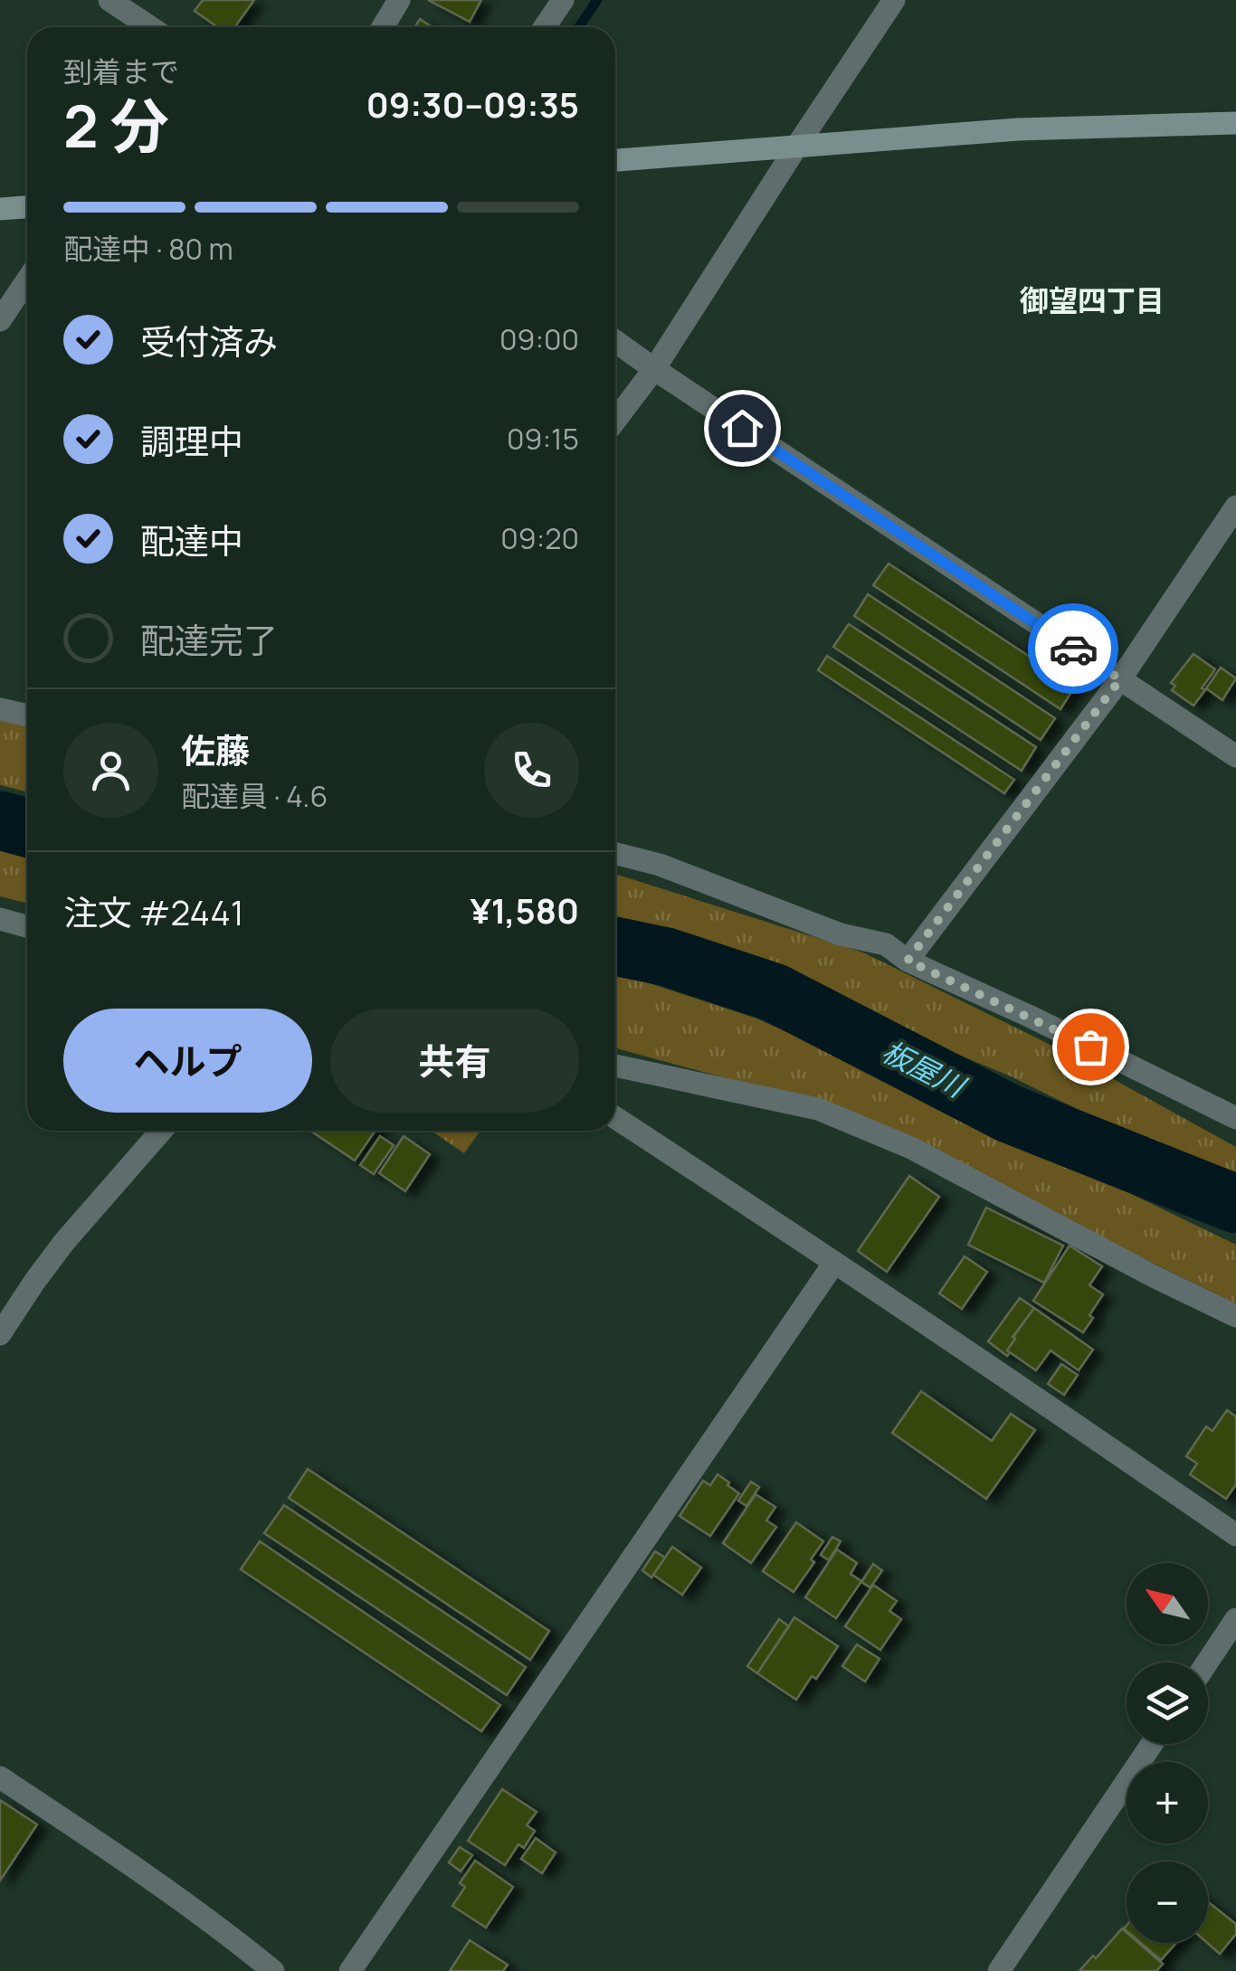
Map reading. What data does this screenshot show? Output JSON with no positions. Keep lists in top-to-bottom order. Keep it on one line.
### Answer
{"districts":["御望四丁目"],"water":["板屋川"],"north":"top left","page":{"heading":["2 分","到着まで","09:30–09:35"],"panel":["佐藤","配達員 · 4.6","注文 #2441","¥1,580"],"bar":"配達中 · 80 m","list":[["受付済み","09:00"],["調理中","09:15"],["配達中","09:20"],"配達完了"],"buttons":["ヘルプ","共有"],"map_buttons":["+","−"]}}
